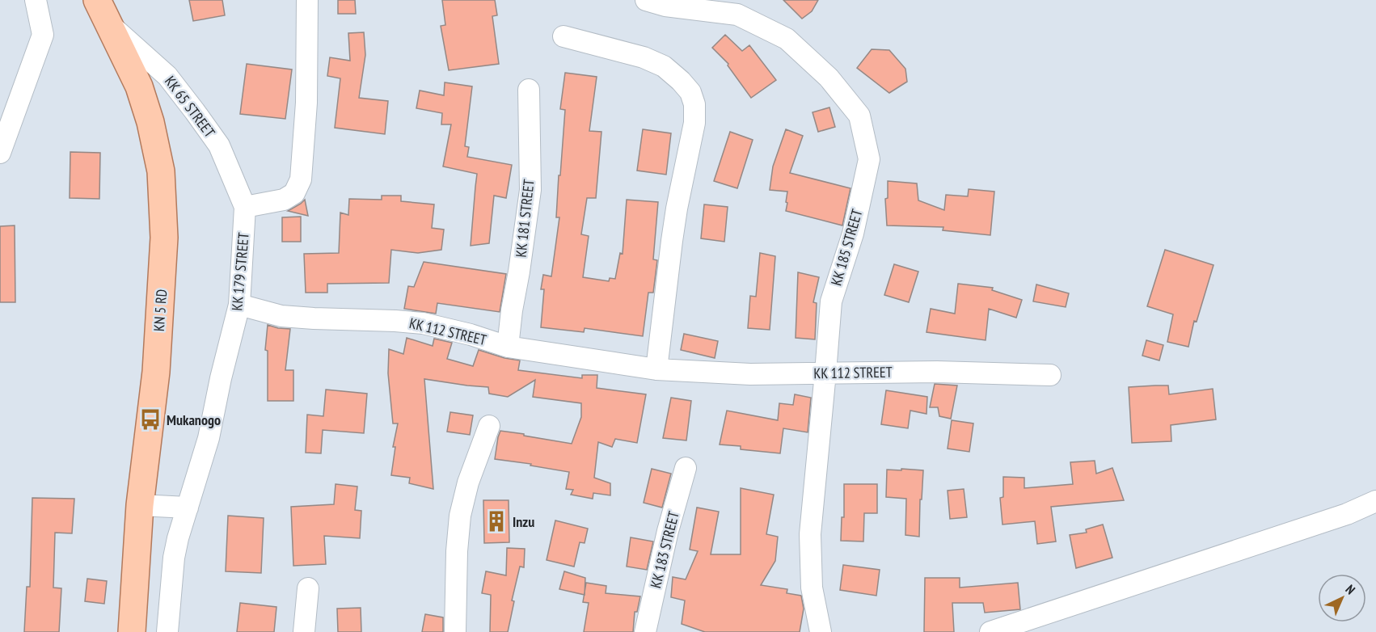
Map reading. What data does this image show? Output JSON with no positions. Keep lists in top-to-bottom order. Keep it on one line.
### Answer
{"streets":{"main road":["KN 5 RD"],"street":["KK 65 STREET","KK 181 STREET","KK 185 STREET","KK 179 STREET","KK 112 STREET","KK 183 STREET"]},"crossings":[["KK 65 STREET","KK 179 STREET"],["KK 65 STREET","KN 5 RD"],["KK 181 STREET","KK 112 STREET"],["KK 185 STREET","KK 112 STREET"],["KK 179 STREET","KK 112 STREET"]],"places":{"bus stop":["Mukanogo"],"building":["Inzu"]},"north":"top right"}
